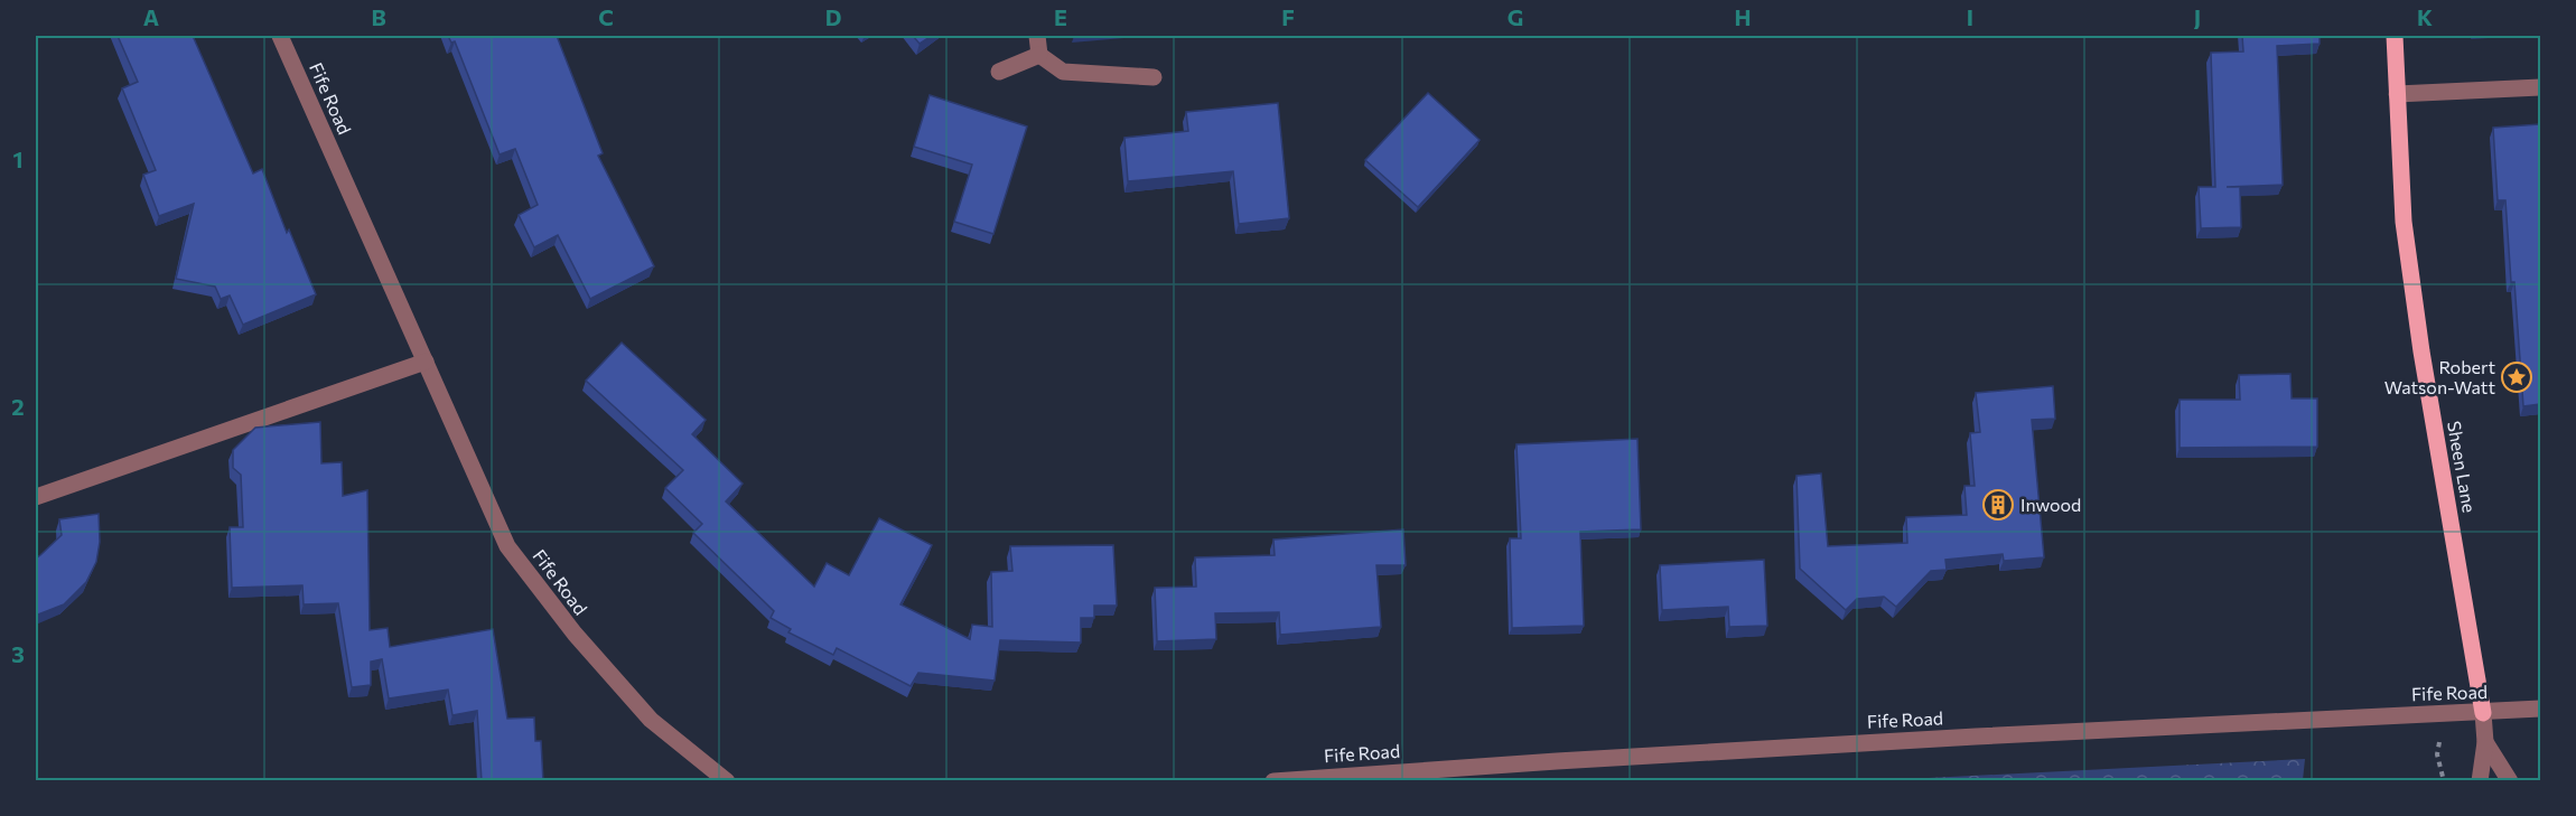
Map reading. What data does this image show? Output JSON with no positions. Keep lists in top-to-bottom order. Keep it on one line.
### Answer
{"streets":{"main road":["Sheen Lane"],"street":["Fife Road"]},"crossings":[["Fife Road","Sheen Lane"]],"places":{"place":["Robert Watson-Watt"],"building":["Inwood"]},"grid":{"columns":["A","B","C","D","E","F","G","H","I","J","K"],"rows":["1","2","3"]}}
